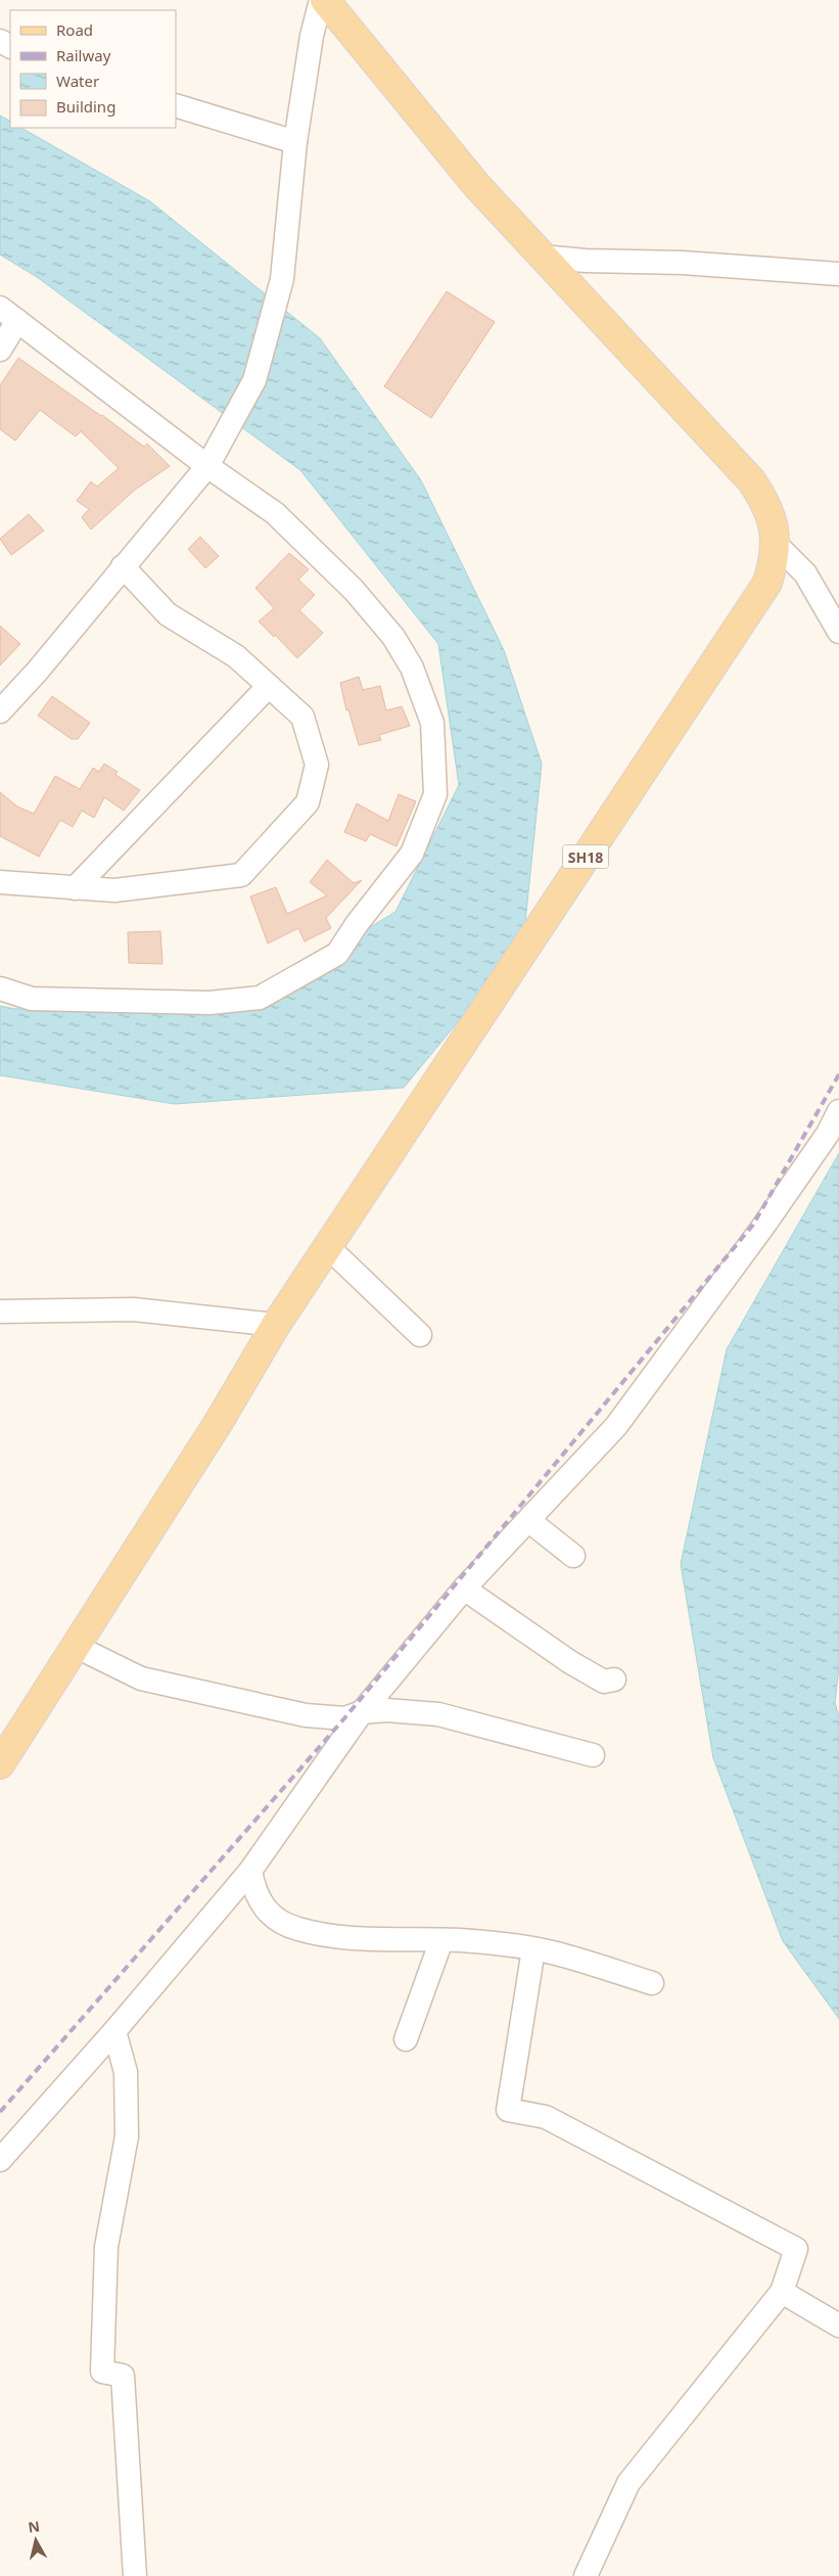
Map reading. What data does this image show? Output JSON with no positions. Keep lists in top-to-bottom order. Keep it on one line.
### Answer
{"streets":{"main road":["SH18"]},"legend":["Road","Railway","Water","Building"],"north":"top"}
